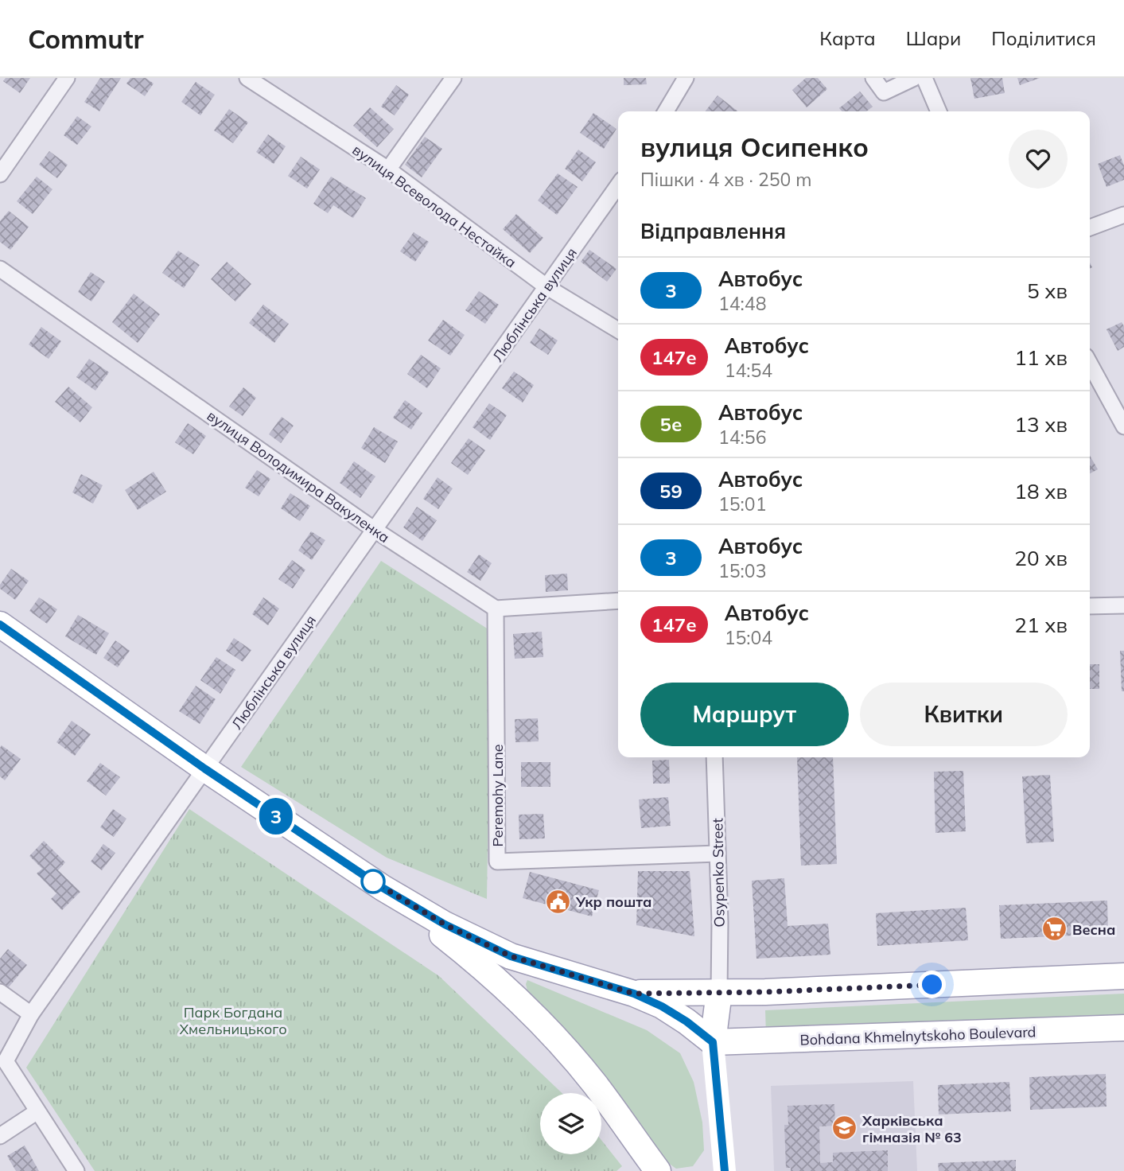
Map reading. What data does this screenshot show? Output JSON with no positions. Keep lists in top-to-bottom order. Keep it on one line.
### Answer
{"streets":{"main road":["Bohdana Khmelnytskoho Boulevard"],"street":["вулиця Всеволода Нестайка","Люблінська вулиця","вулиця Володимира Вакуленка","Peremohy Lane","Osypenko Street"]},"crossings":[["вулиця Всеволода Нестайка","Люблінська вулиця"],["Люблінська вулиця","вулиця Володимира Вакуленка"],["вулиця Володимира Вакуленка","Peremohy Lane"],["Peremohy Lane","Osypenko Street"]],"parks":["Парк Богдана Хмельницького"],"places":{"public building":["Укр пошта"],"supermarket":["Весна"],"school or university":["Харківська гімназія № 63"]},"lines":["bus line 3"],"page":{"header":"Commutr","nav":["Карта","Шари","Поділитися"],"on_map":"3","heading":[["вулиця Осипенко","Пішки · 4 хв · 250 m"],"Відправлення"],"list":[{"mark":"3","name":"Автобус","note":"14:48","value":"5 хв"},{"mark":"147е","name":"Автобус","note":"14:54","value":"11 хв"},{"mark":"5е","name":"Автобус","note":"14:56","value":"13 хв"},{"mark":"59","name":"Автобус","note":"15:01","value":"18 хв"},{"mark":"3","name":"Автобус","note":"15:03","value":"20 хв"},{"mark":"147е","name":"Автобус","note":"15:04","value":"21 хв"}],"buttons":["Маршрут","Квитки"]}}
